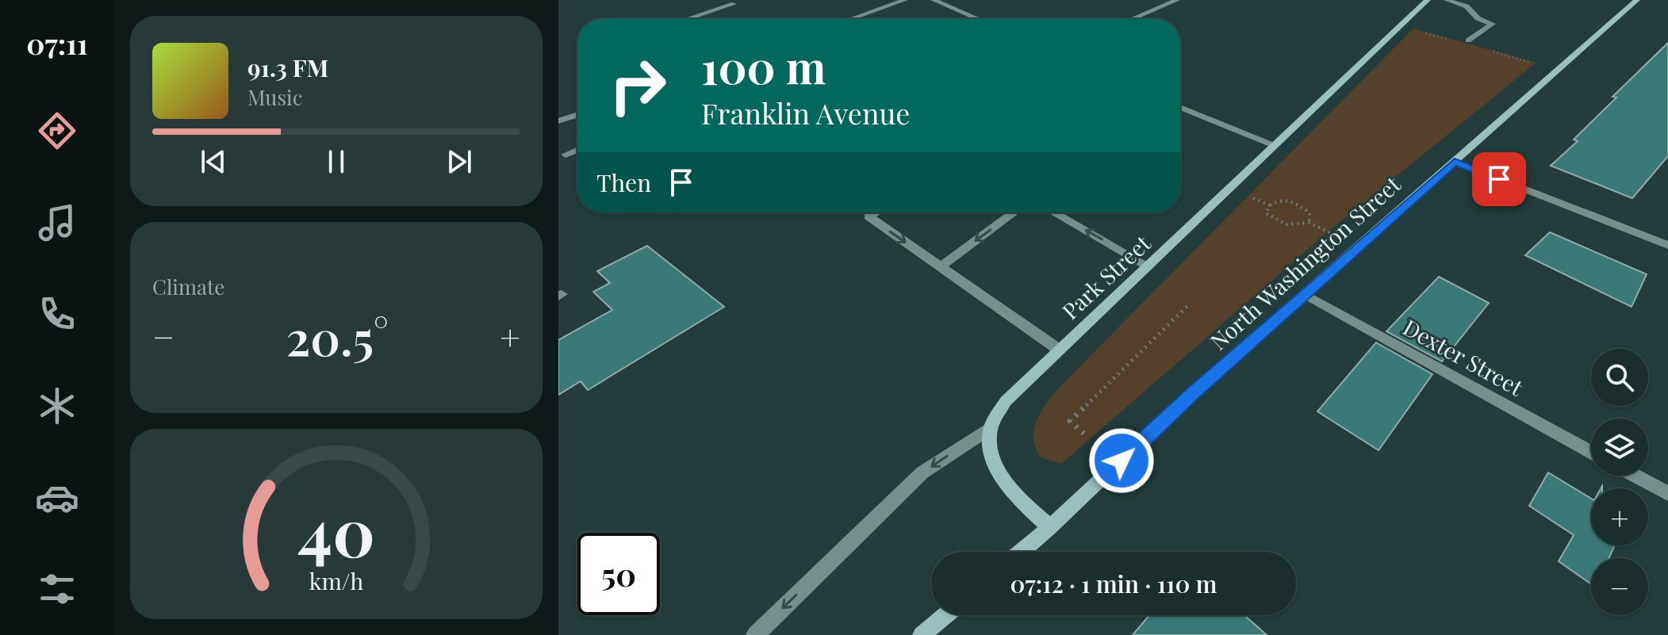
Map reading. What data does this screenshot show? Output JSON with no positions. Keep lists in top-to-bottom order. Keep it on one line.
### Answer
{"streets":{"main road":["North Washington Street","Park Street"],"street":["Dexter Street"]},"crossings":[["North Washington Street","Dexter Street"]],"page":{"tabs":"07:11","turn":["100 m","Franklin Avenue"],"song":["91.3 FM","Music"],"then":"Then","tile":"Climate","heat":["−","20.5°","+"],"map_buttons":["+","−"],"limit":"50","trip":"07:12 · 1 min · 110 m","gauge":["40","km/h"]}}
